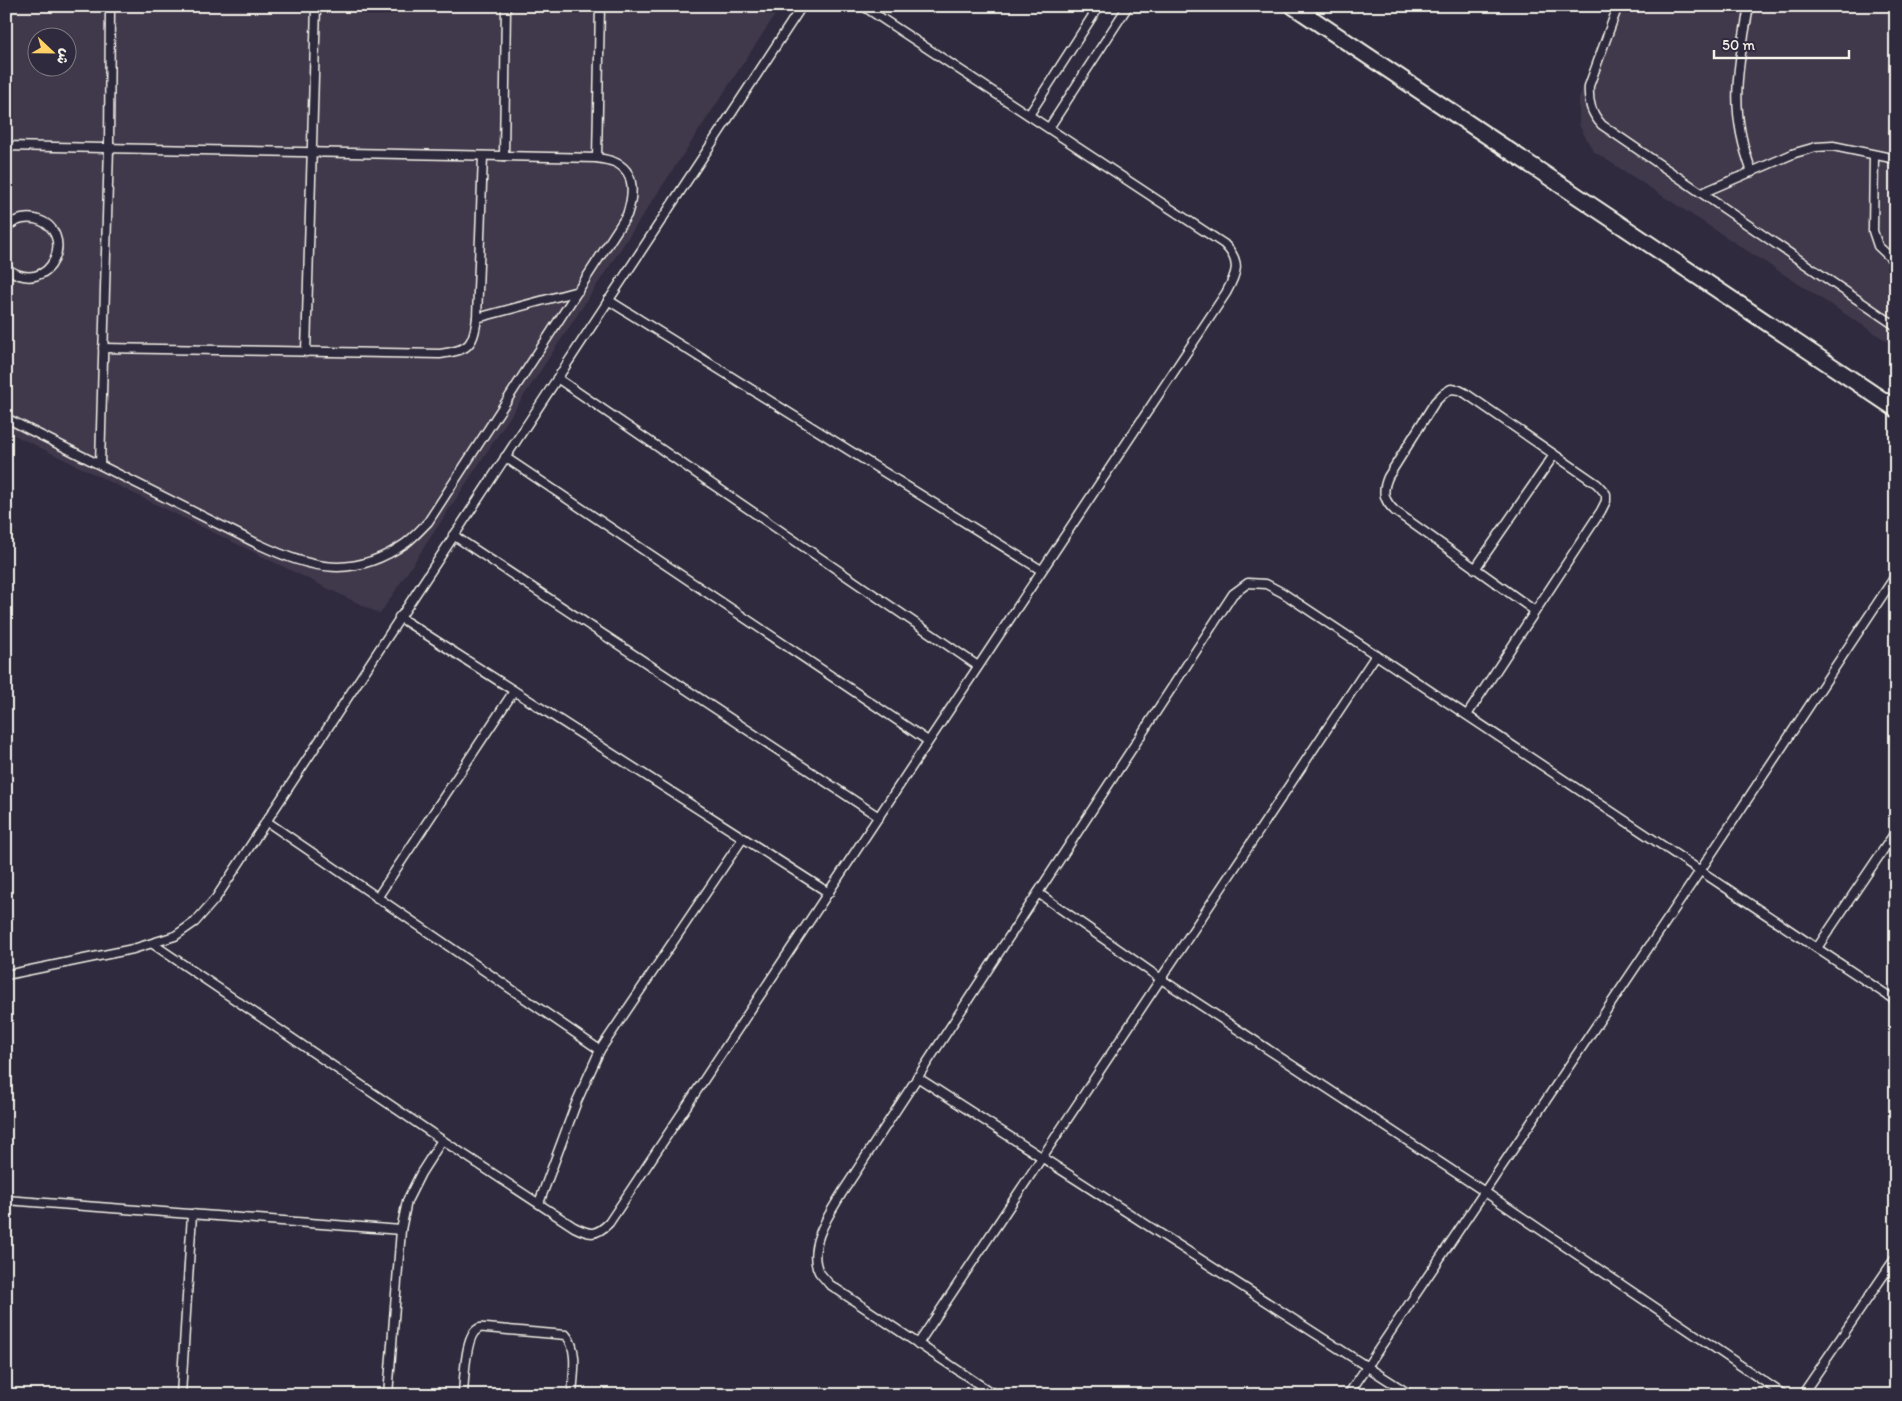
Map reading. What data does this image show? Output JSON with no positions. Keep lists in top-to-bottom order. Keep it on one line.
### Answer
{"scale_bar":"50 m","north":"right"}
